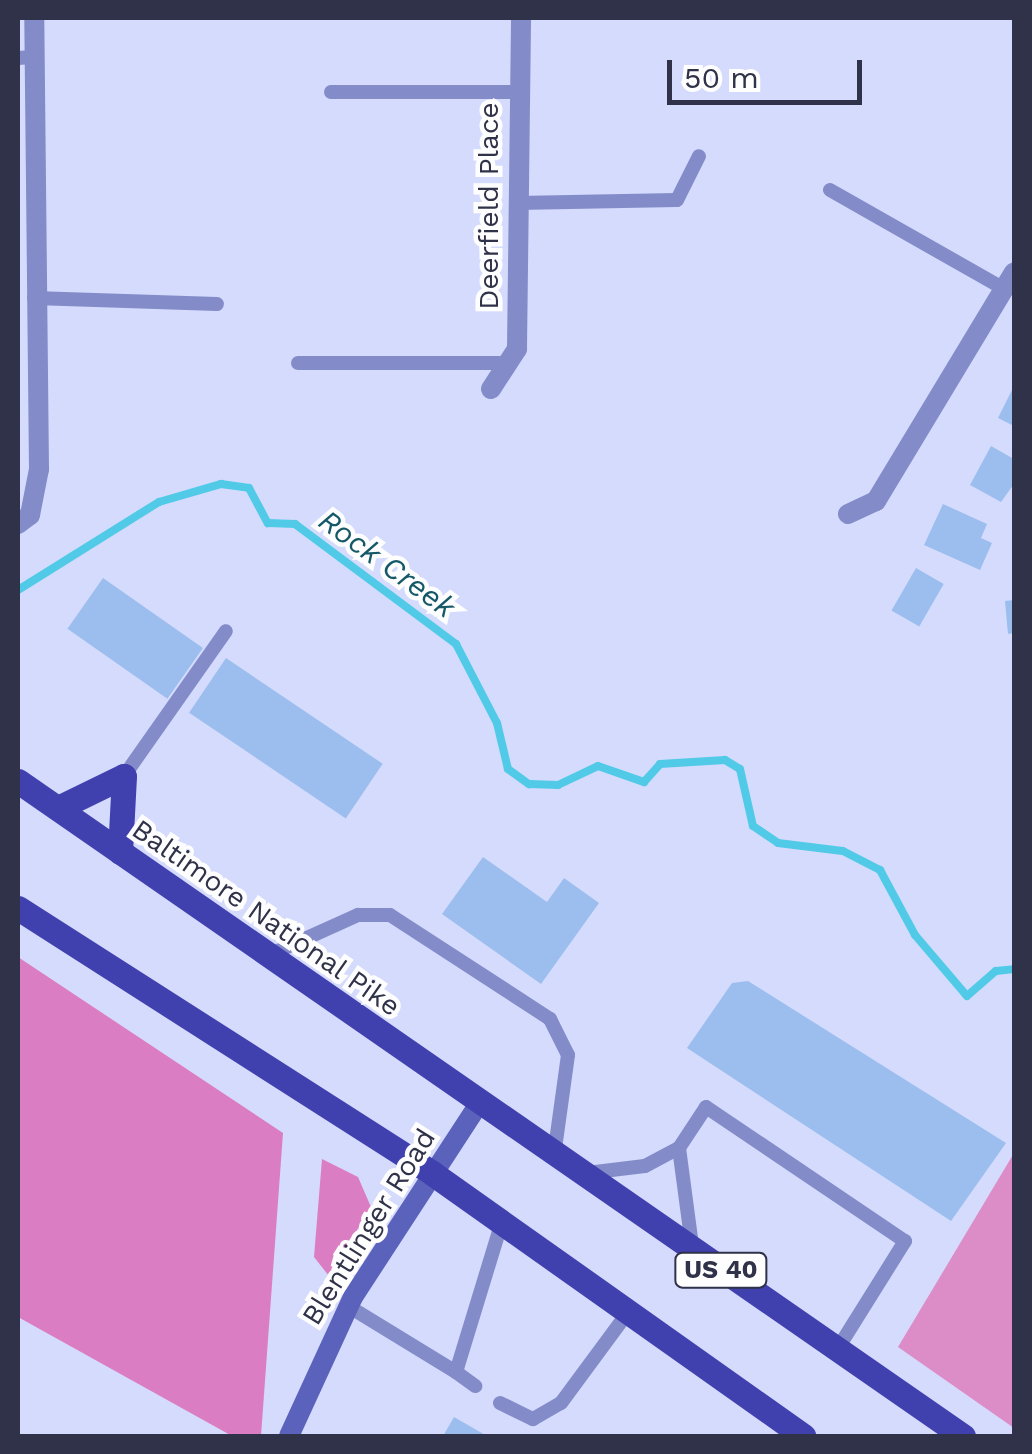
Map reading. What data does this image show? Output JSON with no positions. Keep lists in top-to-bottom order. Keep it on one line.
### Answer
{"streets":{"main road":["Baltimore National Pike","US 40"],"street":["Deerfield Place","Blentlinger Road"]},"crossings":[["Baltimore National Pike","Blentlinger Road"],["Baltimore National Pike","US 40"],["Blentlinger Road","US 40"]],"water":["Rock Creek"],"scale_bar":"50 m"}
